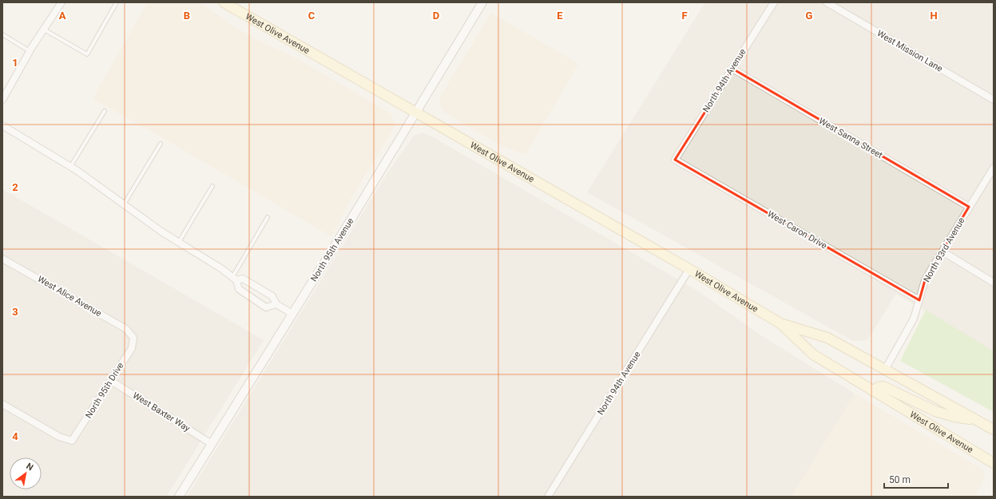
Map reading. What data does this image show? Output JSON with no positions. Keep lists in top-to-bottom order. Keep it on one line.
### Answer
{"streets":{"main road":["West Olive Avenue"],"street":["West Mission Lane","North 94th Avenue","West Sanna Street","West Caron Drive","North 95th Avenue","North 93rd Avenue","West Alice Avenue","North 95th Drive","West Baxter Way"]},"crossings":[["West Olive Avenue","North 94th Avenue"],["West Olive Avenue","North 95th Avenue"],["West Olive Avenue","North 93rd Avenue"],["North 94th Avenue","West Sanna Street"],["North 94th Avenue","West Caron Drive"],["West Sanna Street","North 93rd Avenue"],["West Caron Drive","North 93rd Avenue"],["North 95th Avenue","West Baxter Way"],["West Alice Avenue","North 95th Drive"],["North 95th Drive","West Baxter Way"]],"scale_bar":"50 m","north":"top right","grid":{"columns":["A","B","C","D","E","F","G","H"],"rows":["1","2","3","4"]}}
